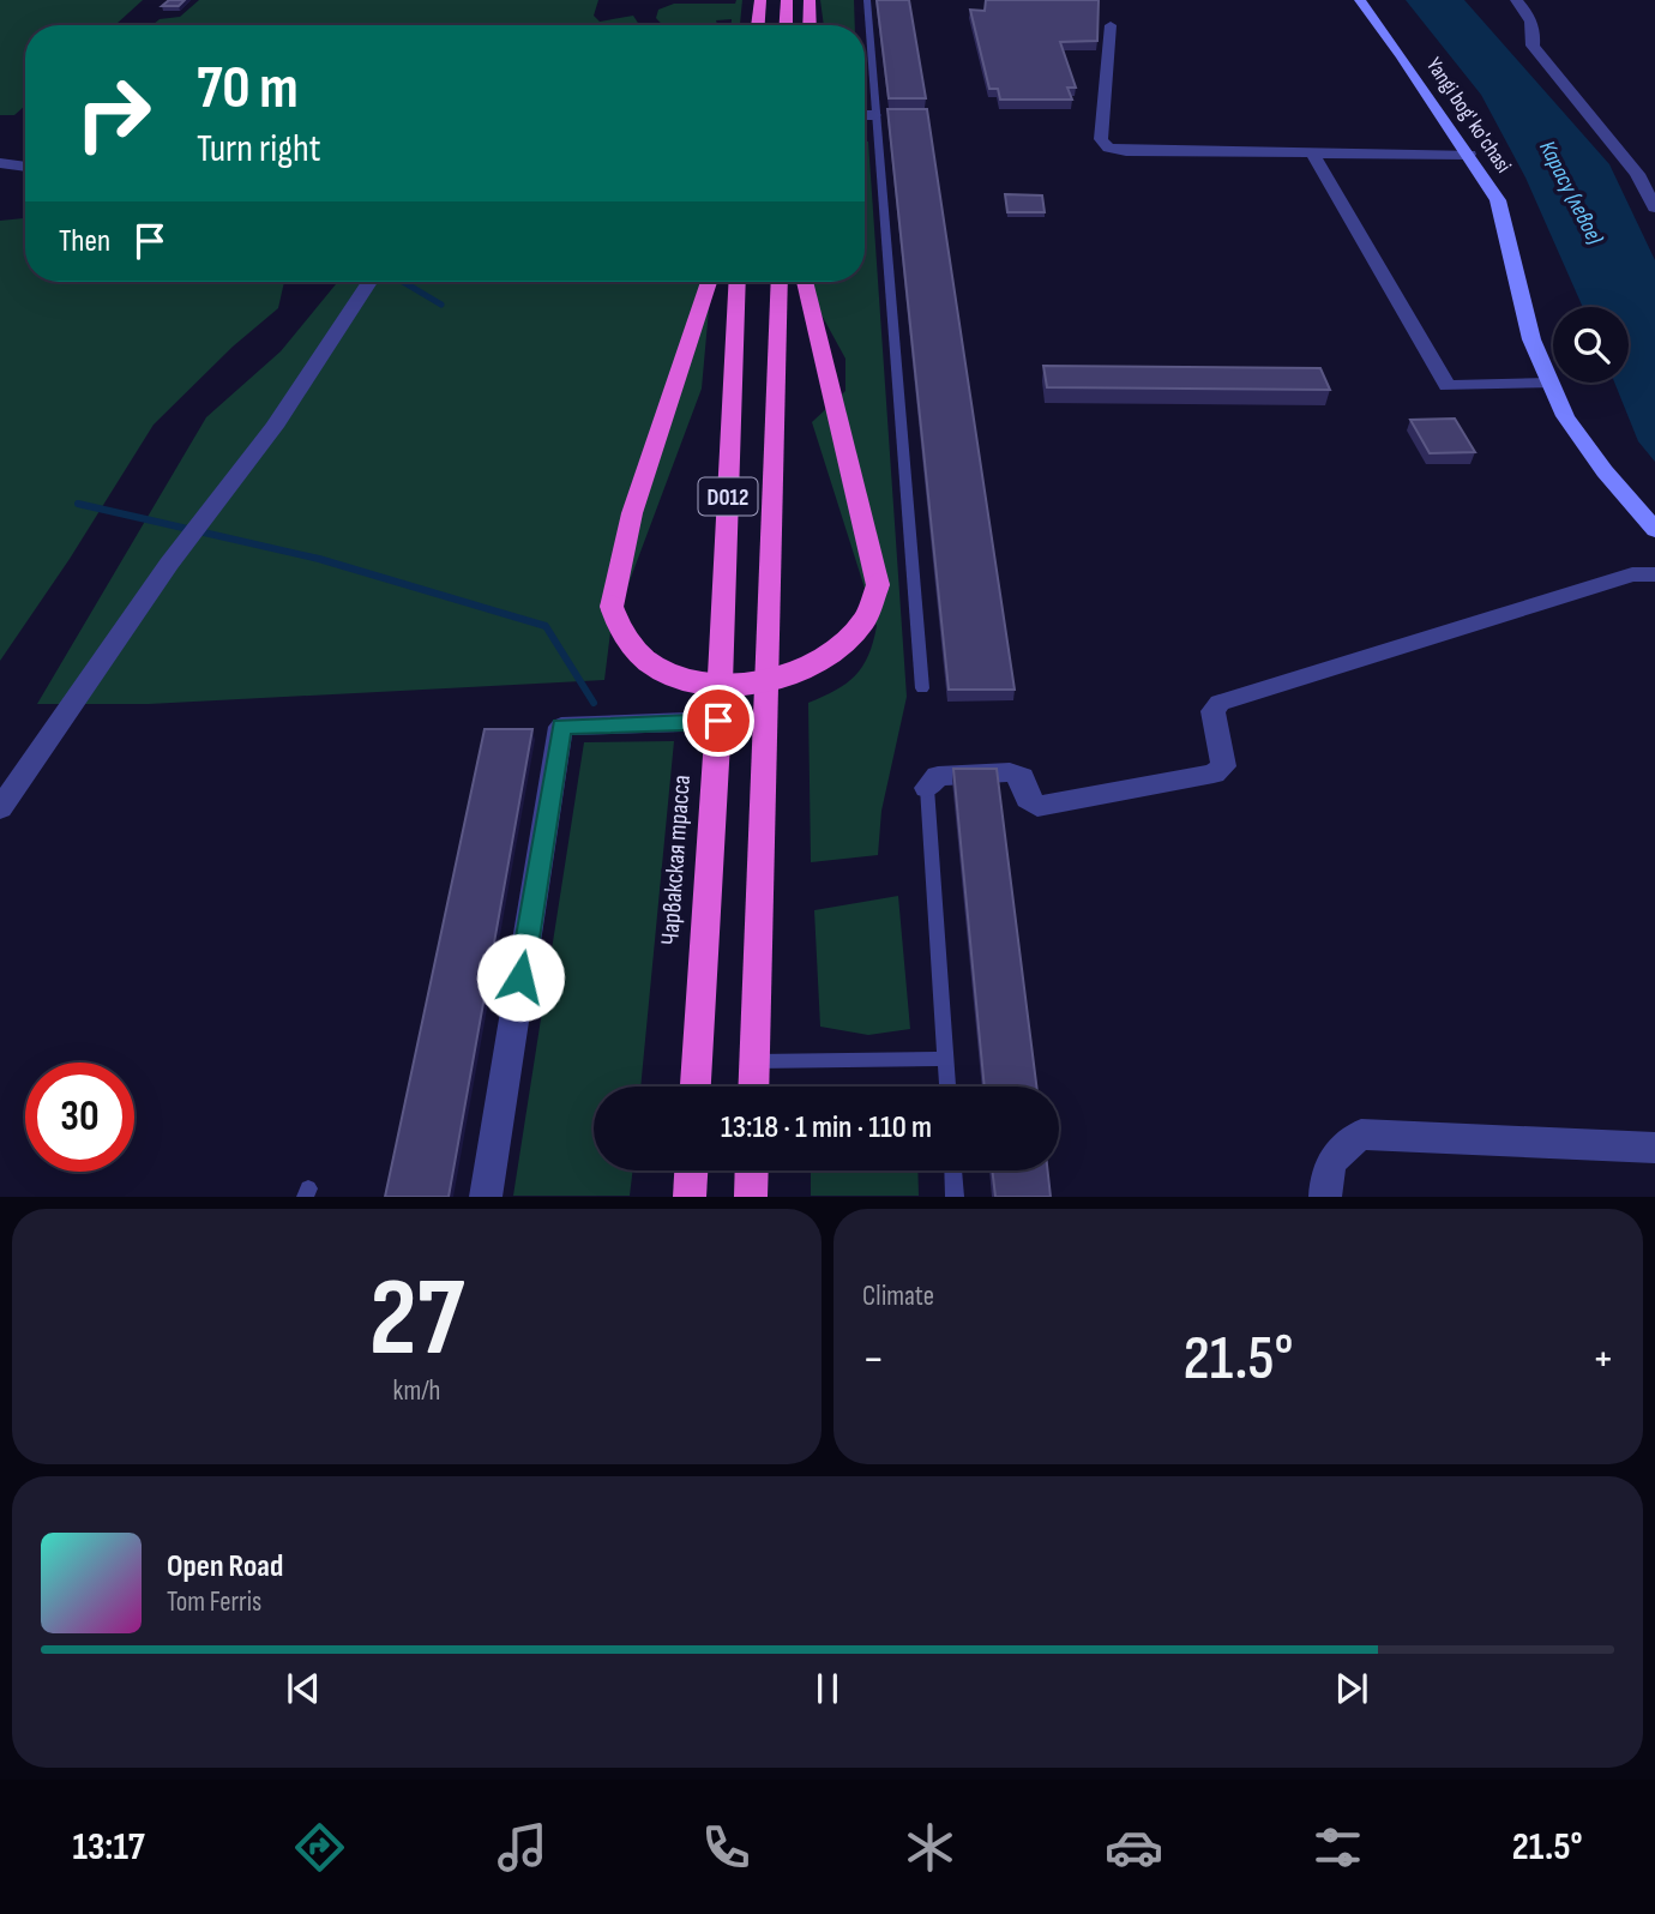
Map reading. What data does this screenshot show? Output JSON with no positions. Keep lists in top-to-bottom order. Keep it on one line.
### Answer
{"streets":{"highway":["D012","Чарвакская трасса"],"main road":["Yangi bog' ko'chasi"]},"water":["Карасу (левое)"],"page":{"turn":["70 m","Turn right"],"then":"Then","limit":"30","trip":"13:18 · 1 min · 110 m","tile":[["27","km/h"],"Climate"],"heat":["−","21.5°","+"],"song":["Open Road","Tom Ferris"],"tabs":["13:17","21.5°"]}}
